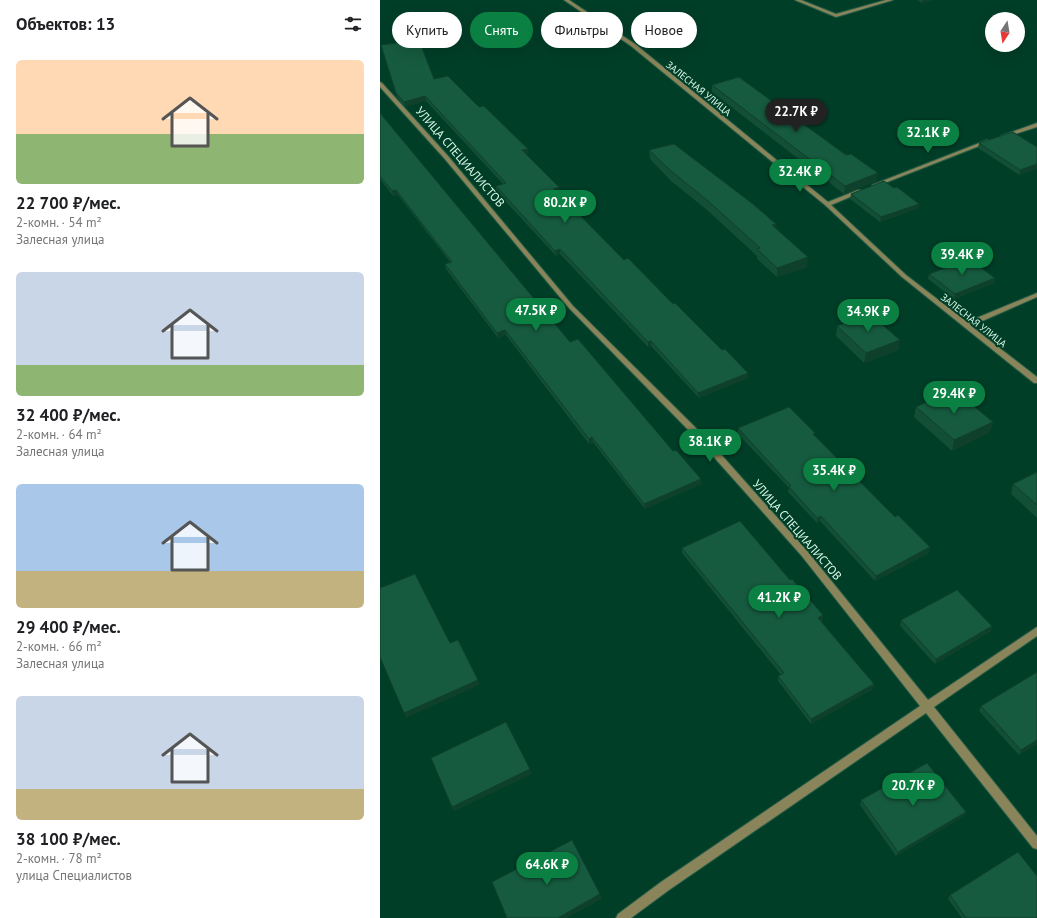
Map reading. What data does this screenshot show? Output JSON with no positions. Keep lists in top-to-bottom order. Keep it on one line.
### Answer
{"streets":{"street":["ЗАЛЕСНАЯ УЛИЦА","УЛИЦА СПЕЦИАЛИСТОВ"]},"north":"bottom","page":{"heading":"Объектов: 13","chip":["Купить","Снять","Фильтры","Новое"],"list":[{"name":"22 700 ₽/мес.","note":"2-комн. · 54 m² · Залесная улица"},{"name":"32 400 ₽/мес.","note":"2-комн. · 64 m² · Залесная улица"},{"name":"29 400 ₽/мес.","note":"2-комн. · 66 m² · Залесная улица"},{"name":"38 100 ₽/мес.","note":"2-комн. · 78 m² · улица Специалистов"}],"price":["22.7K ₽","32.1K ₽","32.4K ₽","80.2K ₽","39.4K ₽","47.5K ₽","34.9K ₽","29.4K ₽","38.1K ₽","35.4K ₽","41.2K ₽","20.7K ₽","64.6K ₽"]}}
